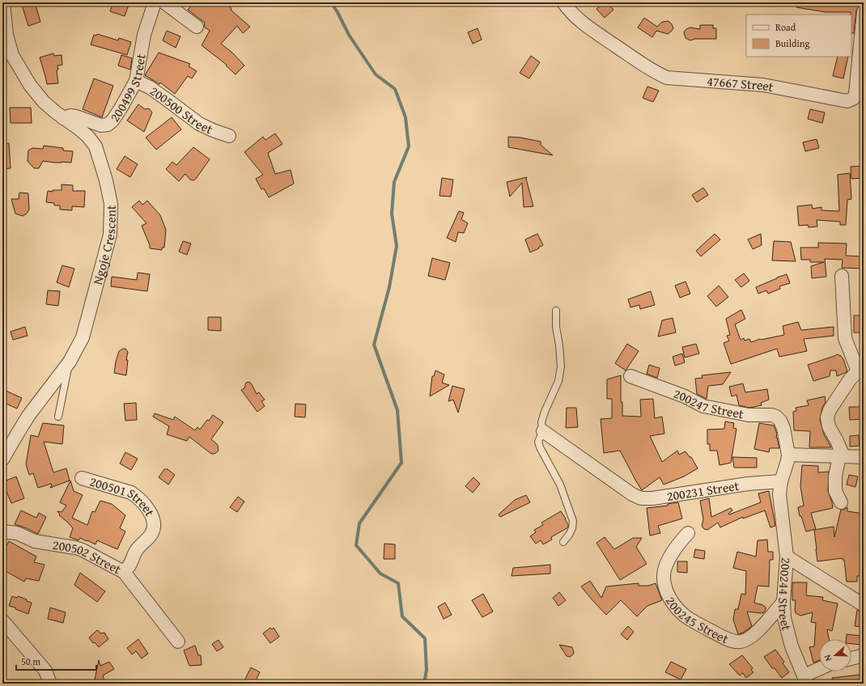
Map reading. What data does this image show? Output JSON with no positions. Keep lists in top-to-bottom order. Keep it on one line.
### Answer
{"streets":{"street":["47667 Street","200499 Street","200500 Street","Ngoje Crescent","200247 Street","200231 Street","200501 Street","200502 Street","200244 Street","200245 Street"]},"crossings":[["200499 Street","200500 Street"],["200499 Street","Ngoje Crescent"],["200231 Street","200244 Street"],["200501 Street","200502 Street"],["200244 Street","200245 Street"]],"legend":["Road","Building"],"scale_bar":"50 m","north":"left"}
